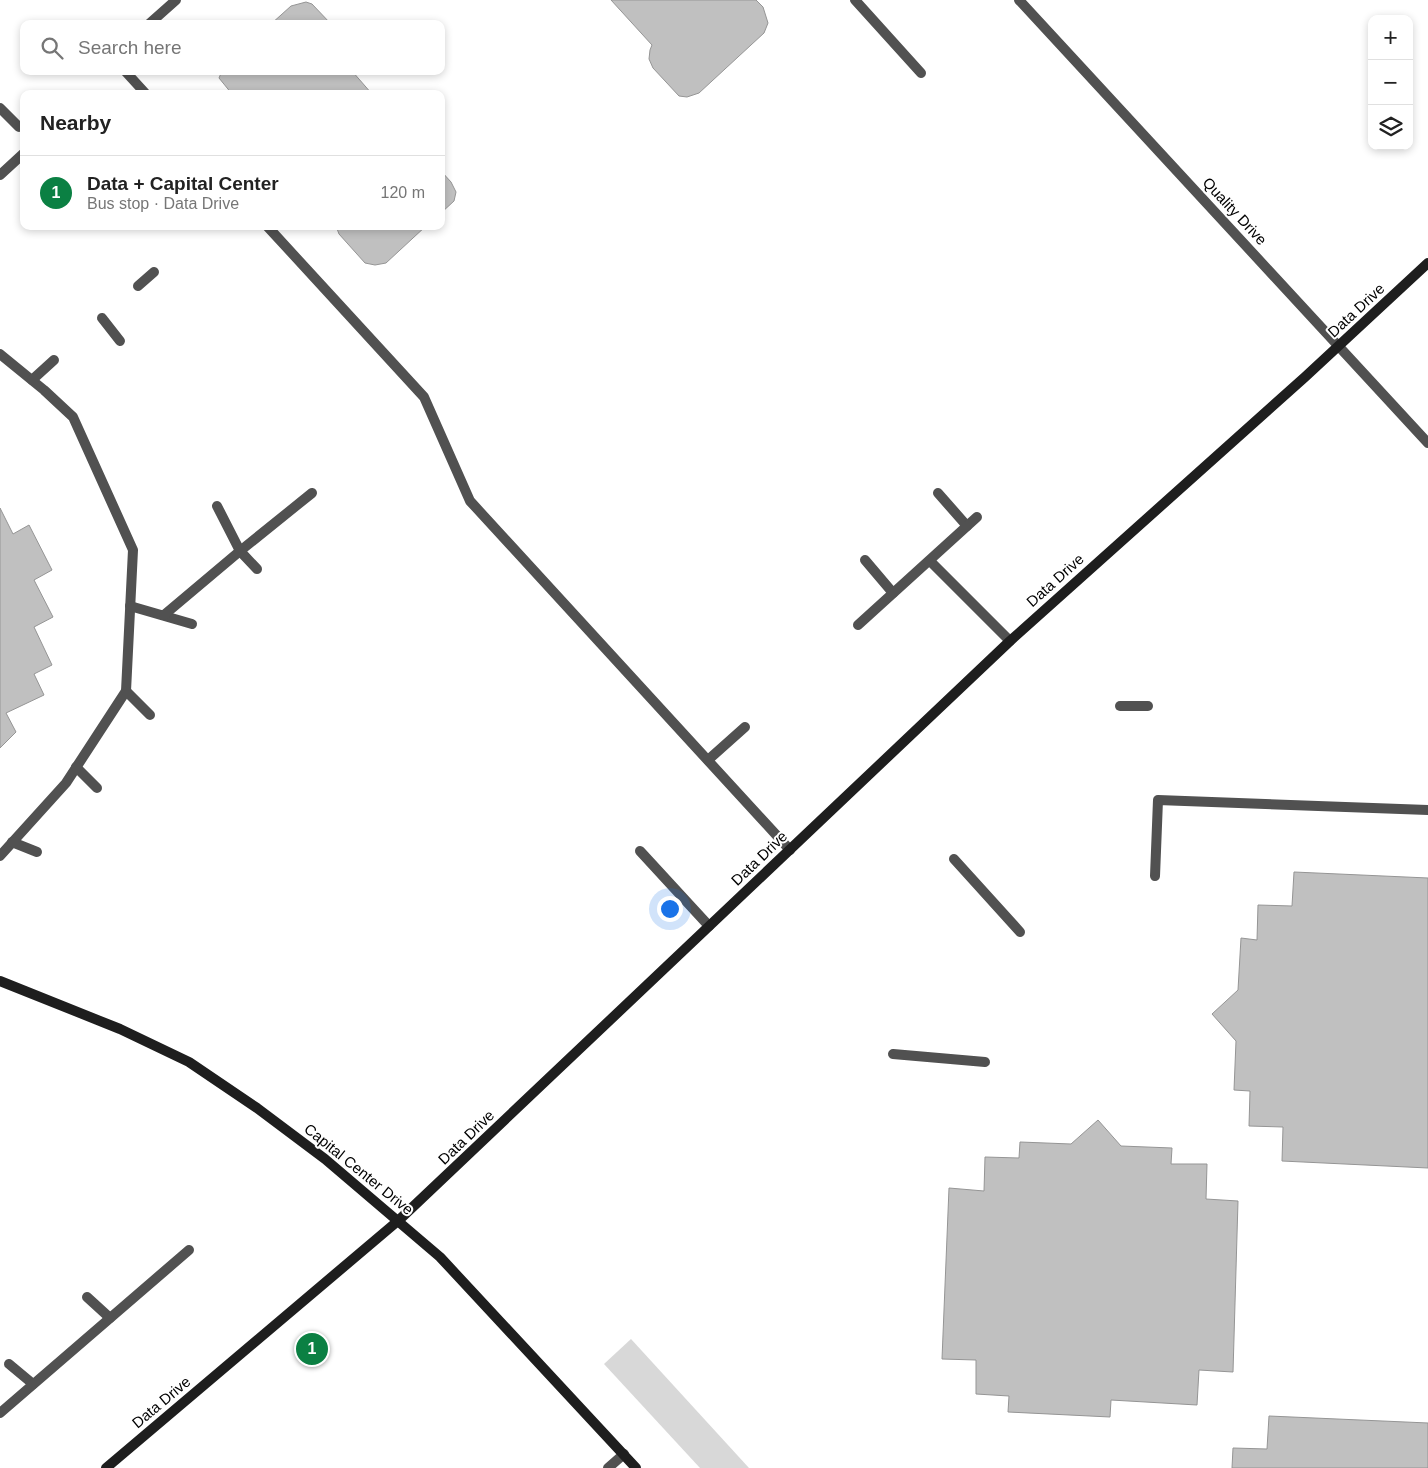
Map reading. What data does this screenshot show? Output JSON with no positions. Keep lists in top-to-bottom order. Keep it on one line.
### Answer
{"streets":{"street":["Quality Drive","Data Drive","Capital Center Drive"]},"crossings":[["Quality Drive","Data Drive"],["Data Drive","Capital Center Drive"]],"page":{"map_buttons":["+","−"],"search":"Search here","heading":"Nearby","list":[{"mark":"1","name":"Data + Capital Center","note":"Bus stop · Data Drive","value":"120 m"}],"pins":"1"}}
